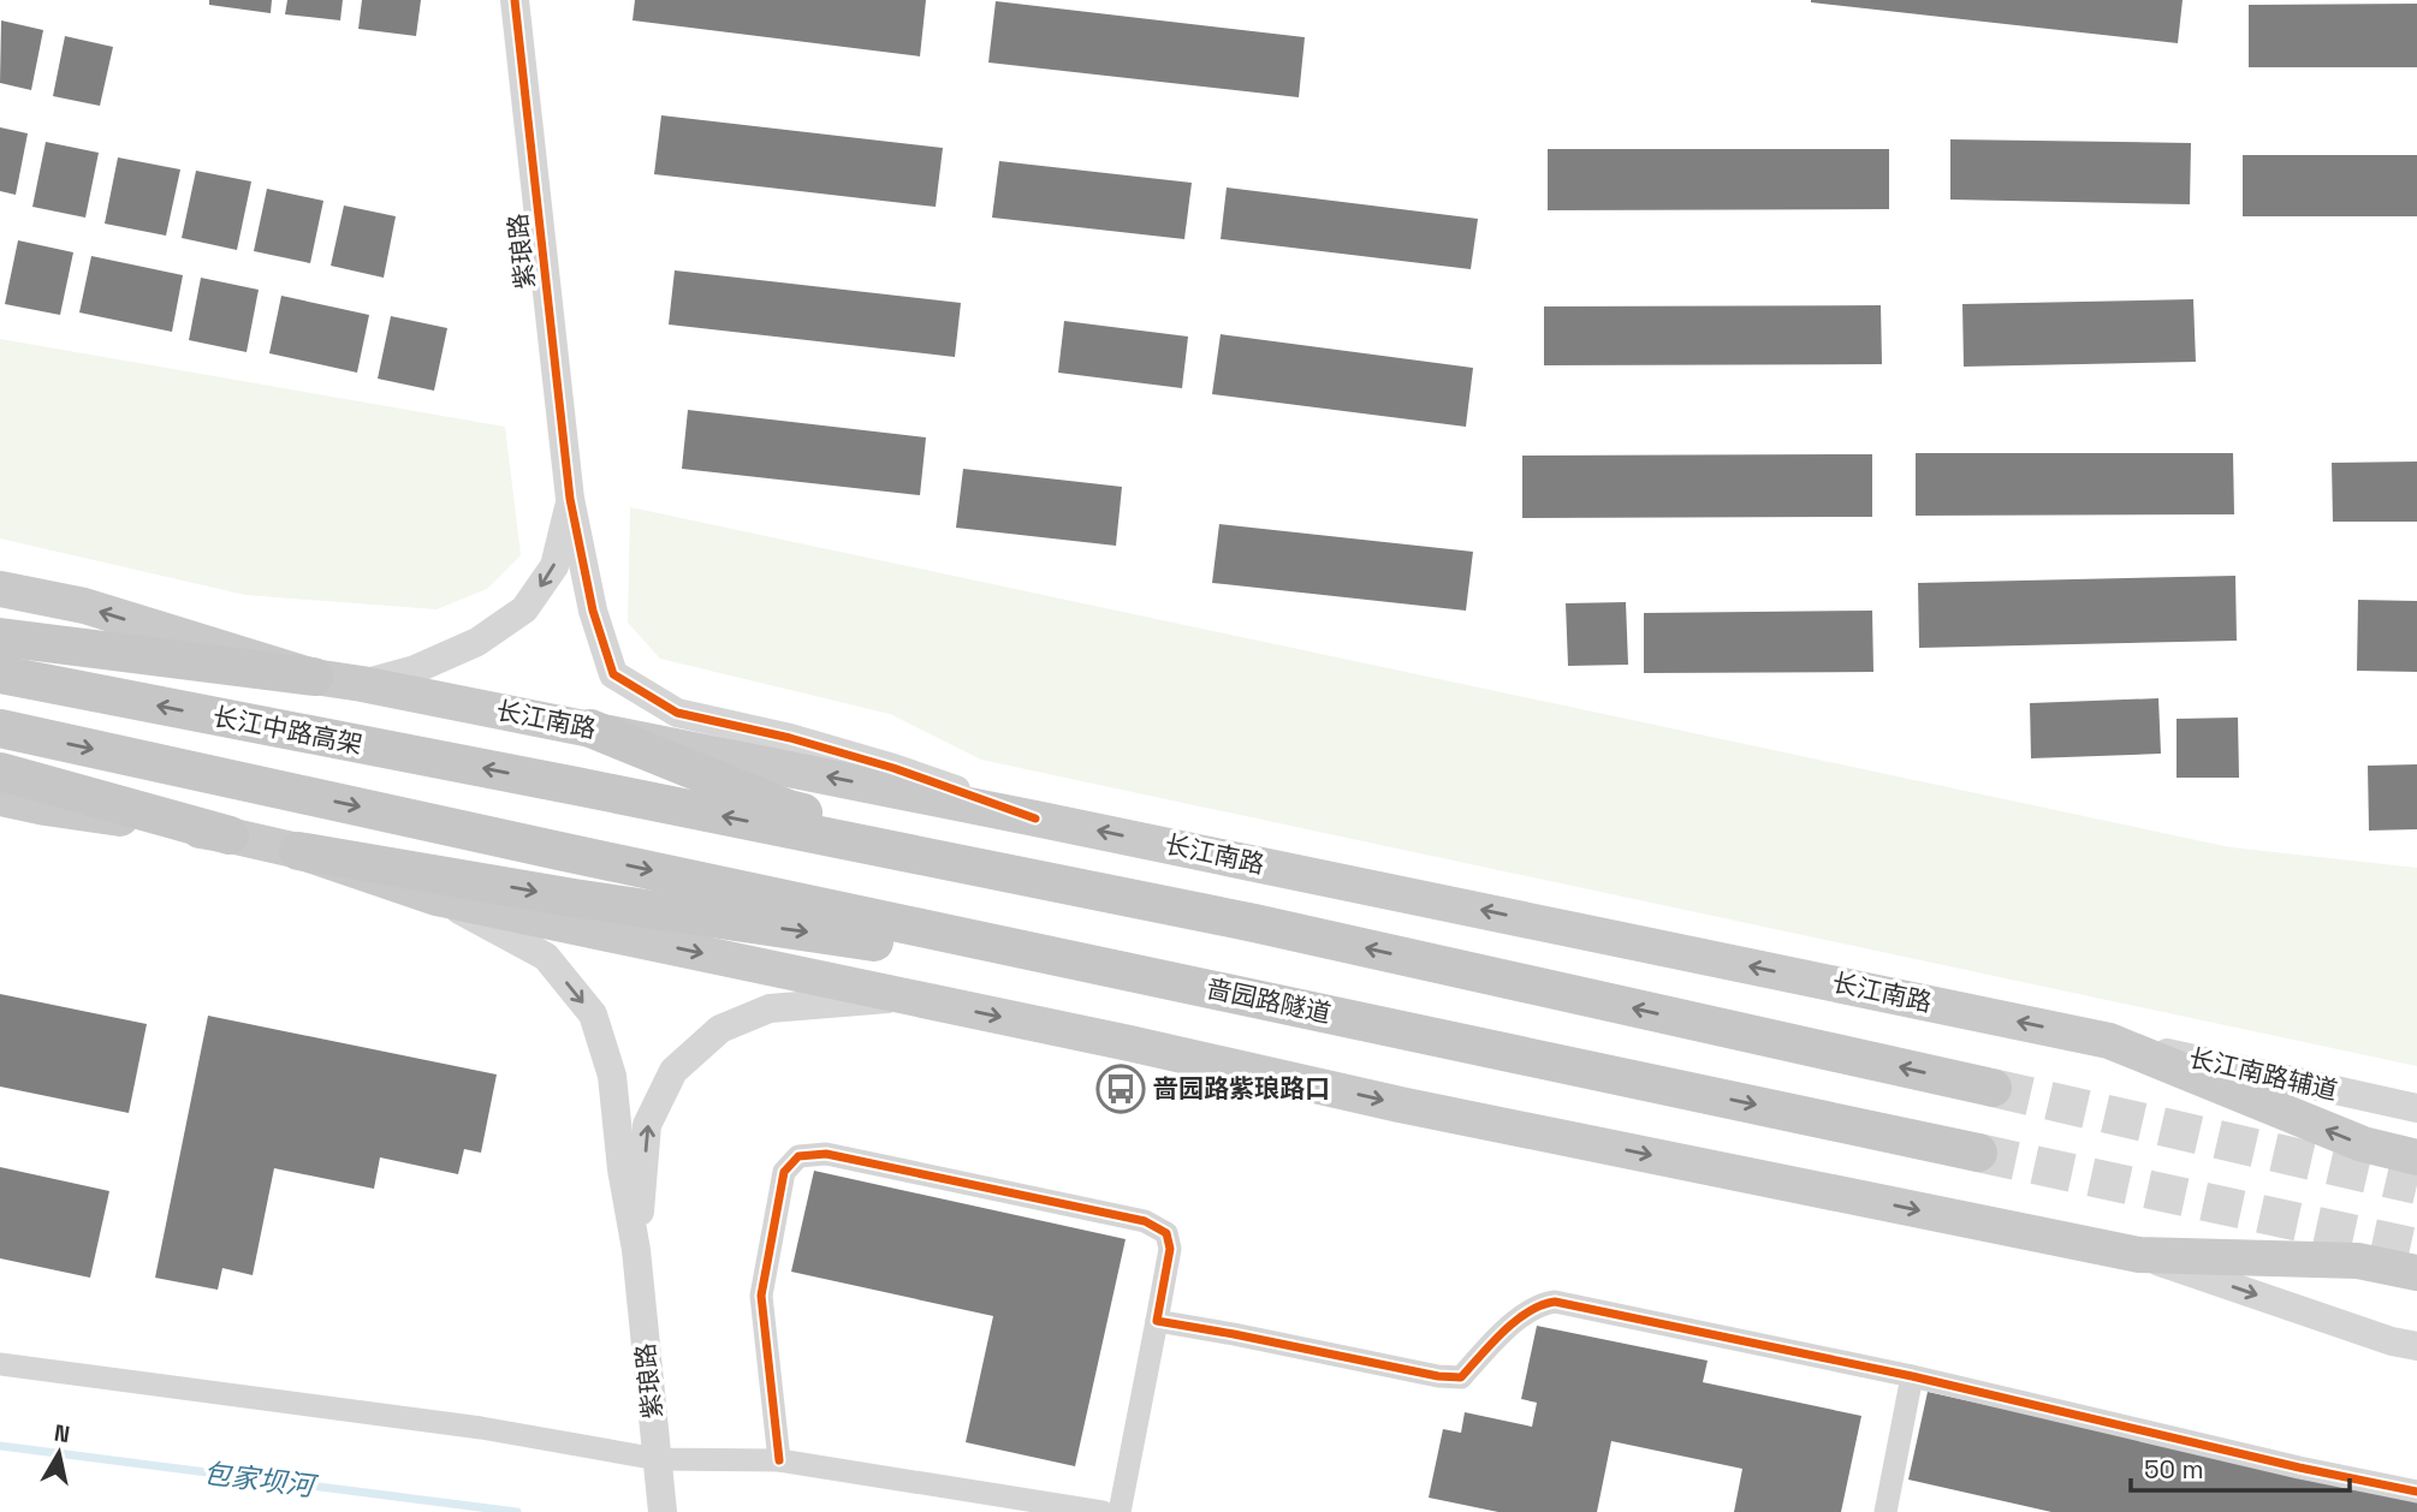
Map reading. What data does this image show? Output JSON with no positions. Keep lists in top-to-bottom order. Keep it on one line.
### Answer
{"streets":{"highway":["长江中路高架","啬园路隧道"],"main road":["长江南路"],"street":["紫琅路","长江南路辅道"]},"crossings":[["长江南路","长江南路辅道"]],"water":["包家坝河"],"places":{"bus stop":["啬园路紫琅路口"]},"scale_bar":"50 m","north":"top"}
